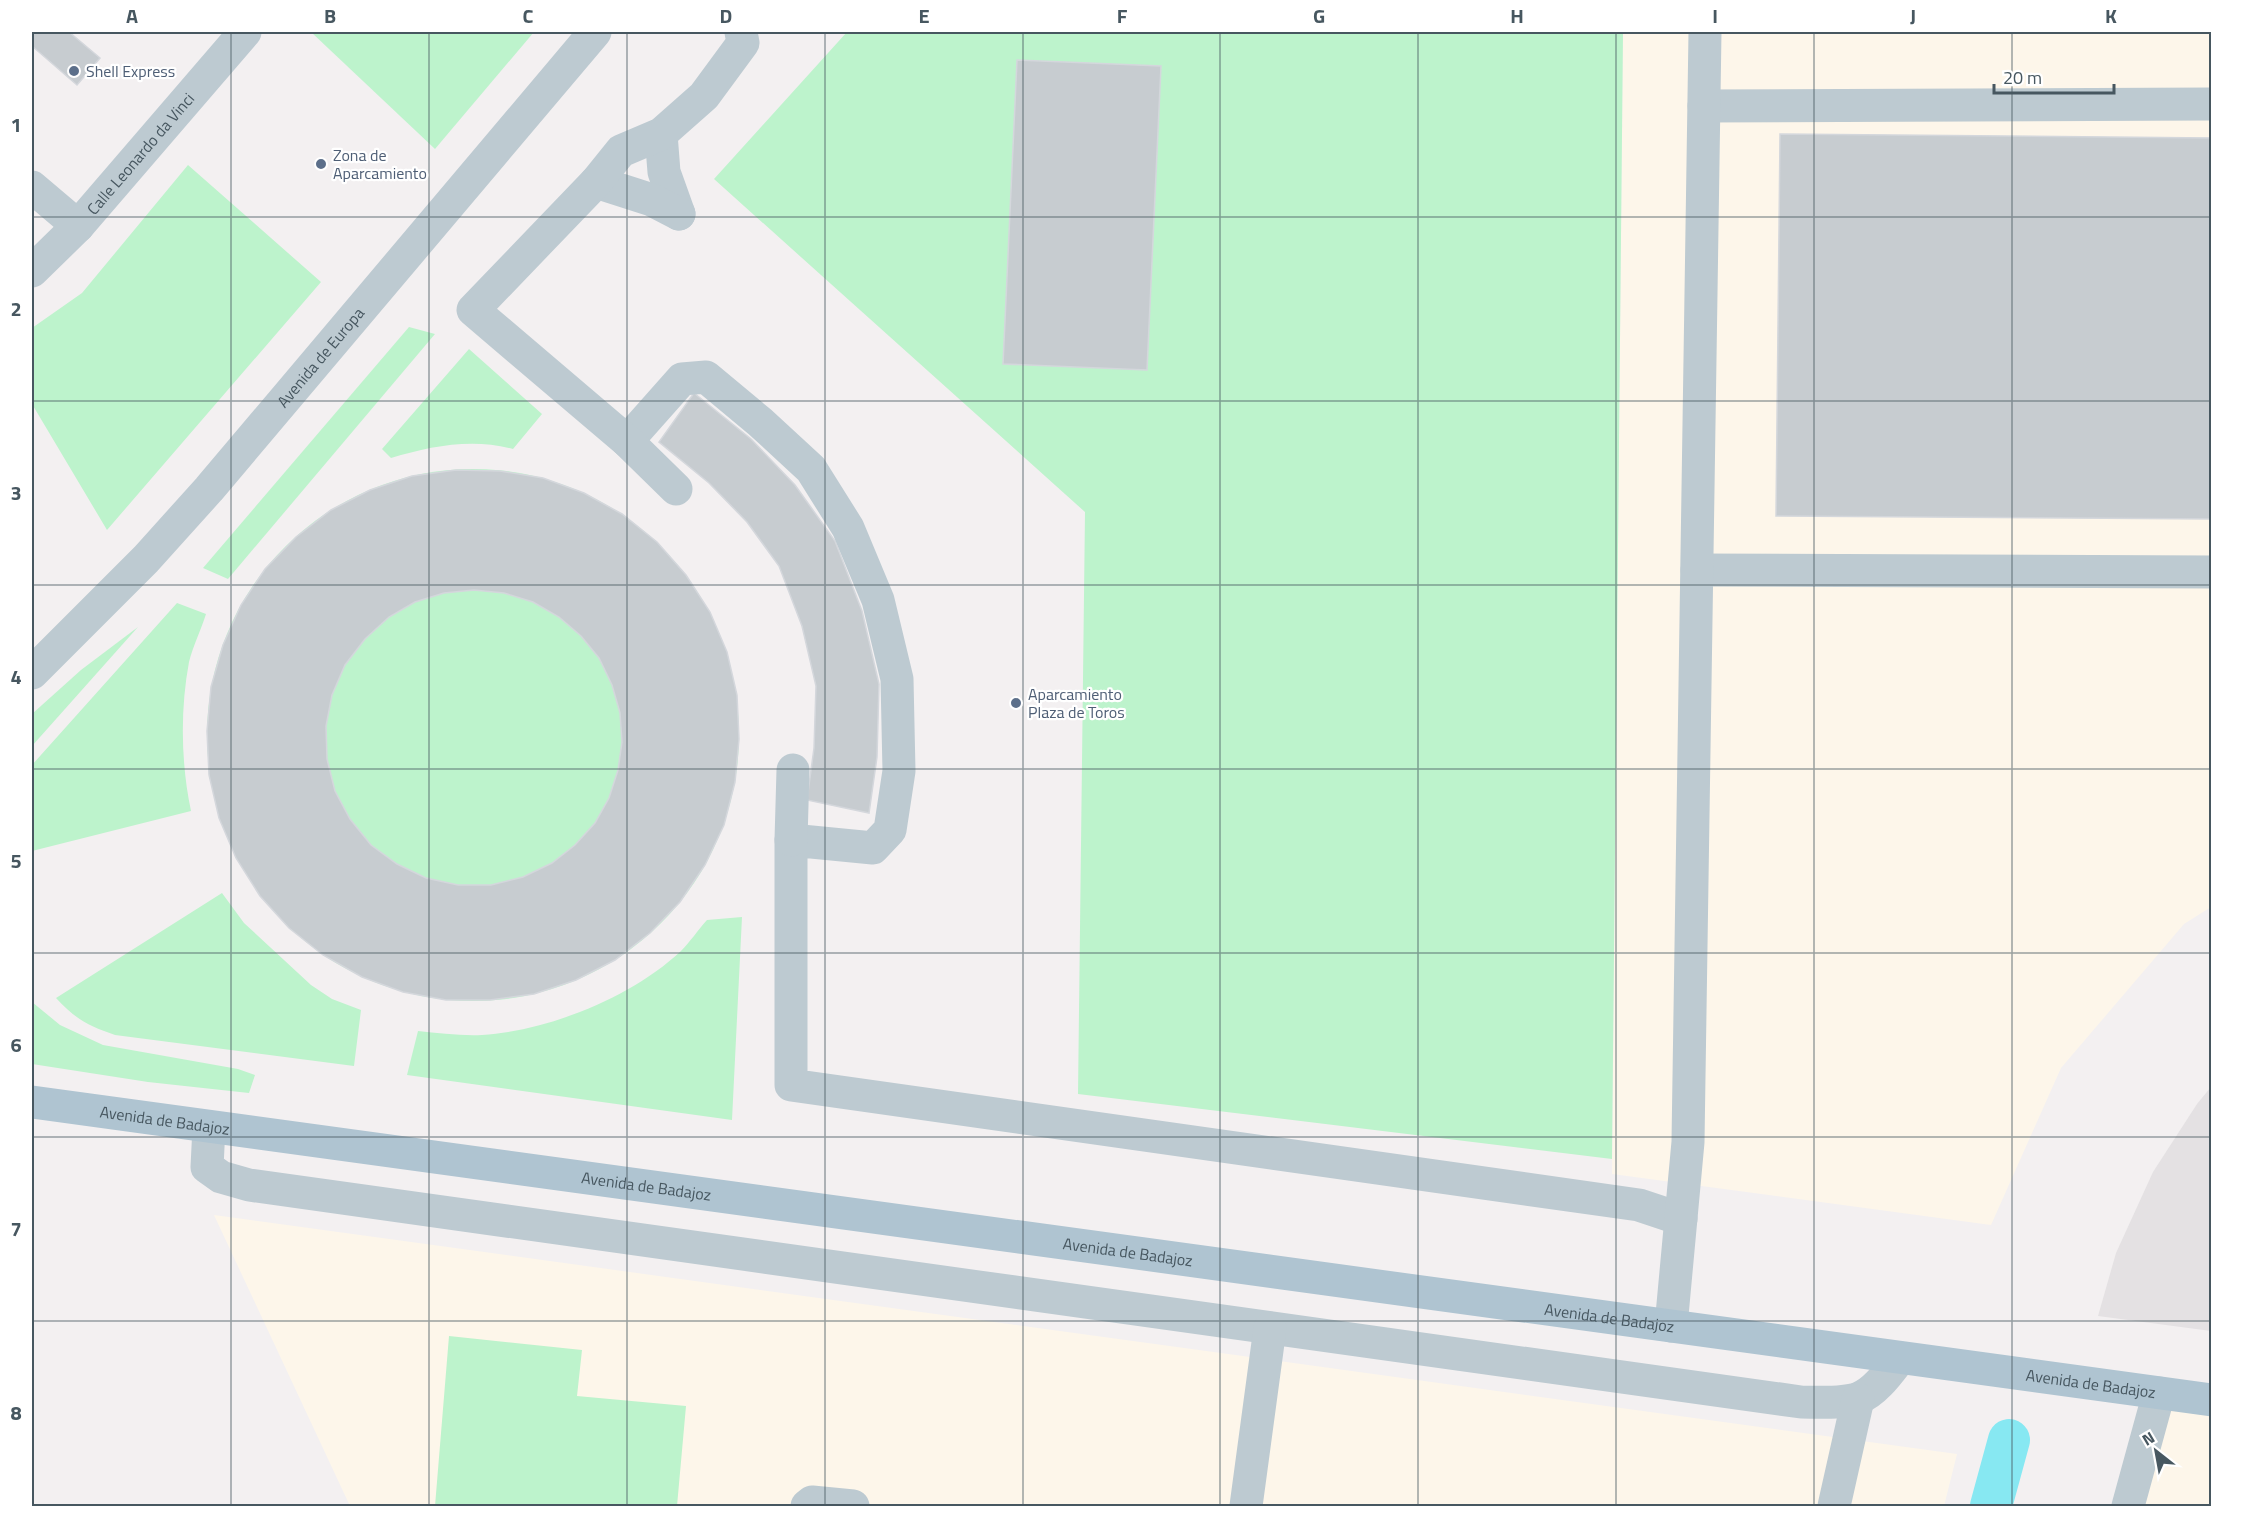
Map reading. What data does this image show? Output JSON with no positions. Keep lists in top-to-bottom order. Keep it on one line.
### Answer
{"streets":{"main road":["Avenida de Badajoz"],"street":["Calle Leonardo da Vinci","Avenida de Europa"]},"places":["Shell Express","Zona de Aparcamiento","Aparcamiento Plaza de Toros"],"scale_bar":"20 m","north":"top left","grid":{"columns":["A","B","C","D","E","F","G","H","I","J","K"],"rows":["1","2","3","4","5","6","7","8"]}}
